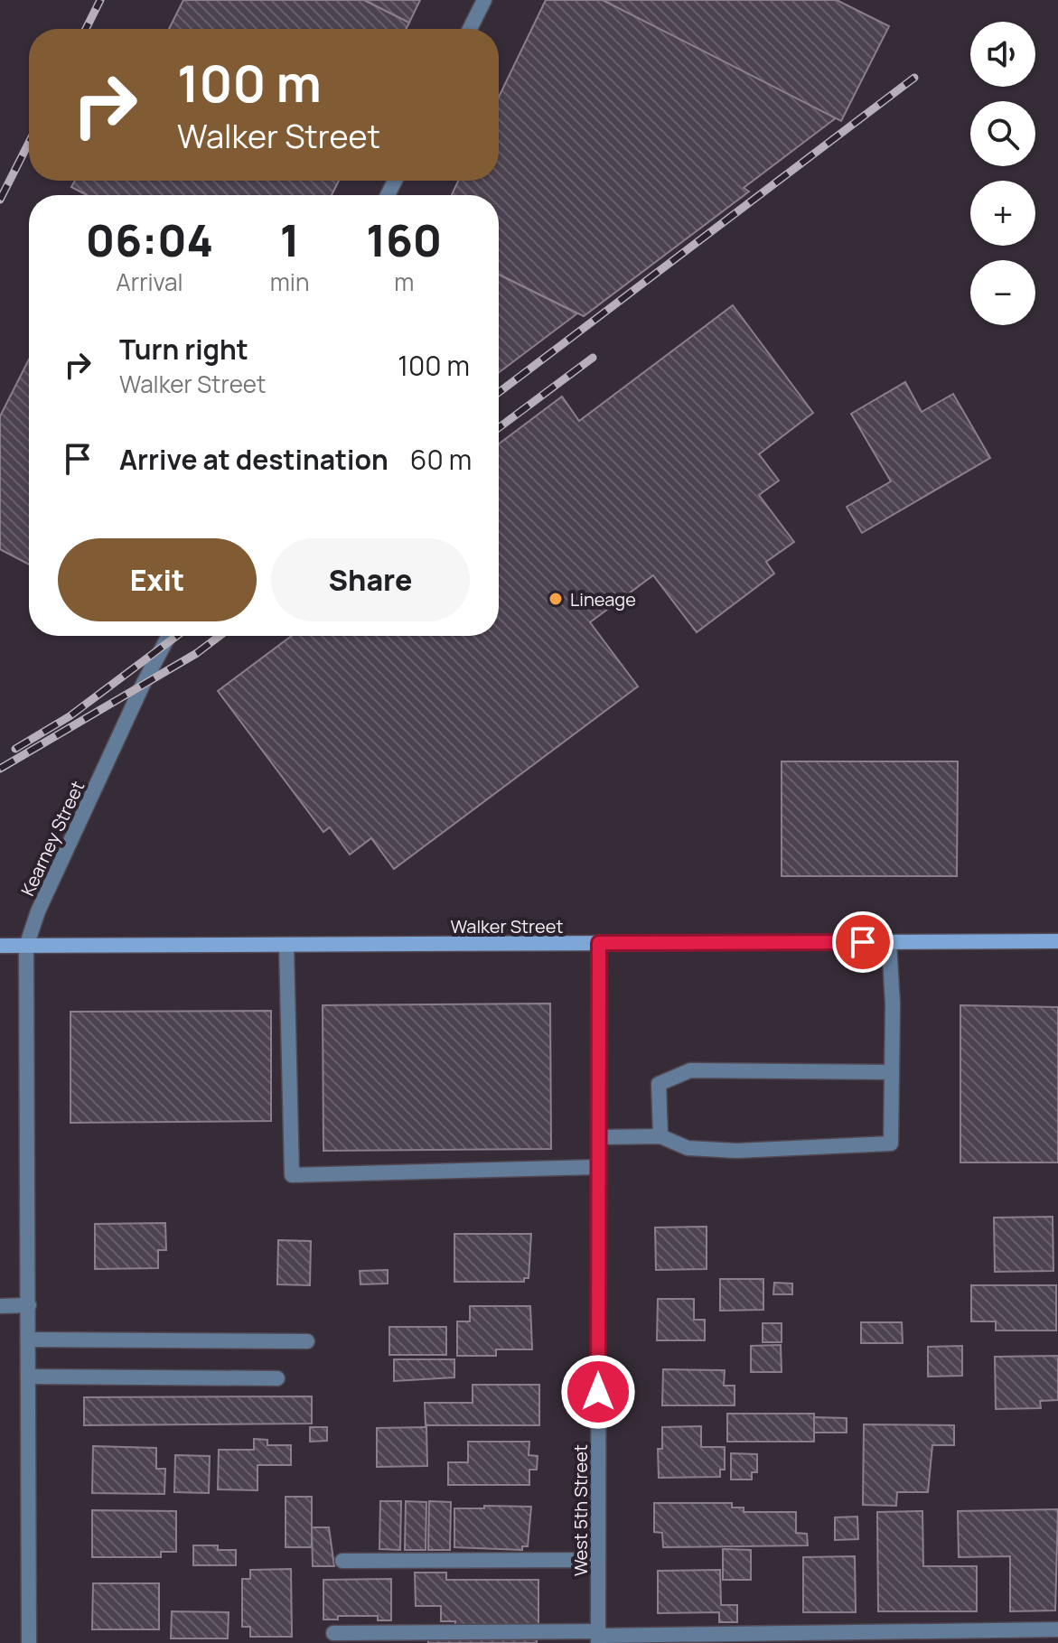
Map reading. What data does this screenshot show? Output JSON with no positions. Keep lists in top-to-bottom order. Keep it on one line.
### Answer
{"streets":{"main road":["Walker Street"],"street":["Kearney Street","West 5th Street"]},"crossings":[["Kearney Street","Walker Street"],["Walker Street","West 5th Street"]],"places":["Lineage"],"page":{"map_buttons":["+","−"],"turn":["100 m","Walker Street"],"eta":["06:04","Arrival","1","min","160","m"],"list":[{"name":"Turn right","note":"Walker Street","value":"100 m"},{"name":"Arrive at destination","value":"60 m"}],"buttons":["Exit","Share"]}}
